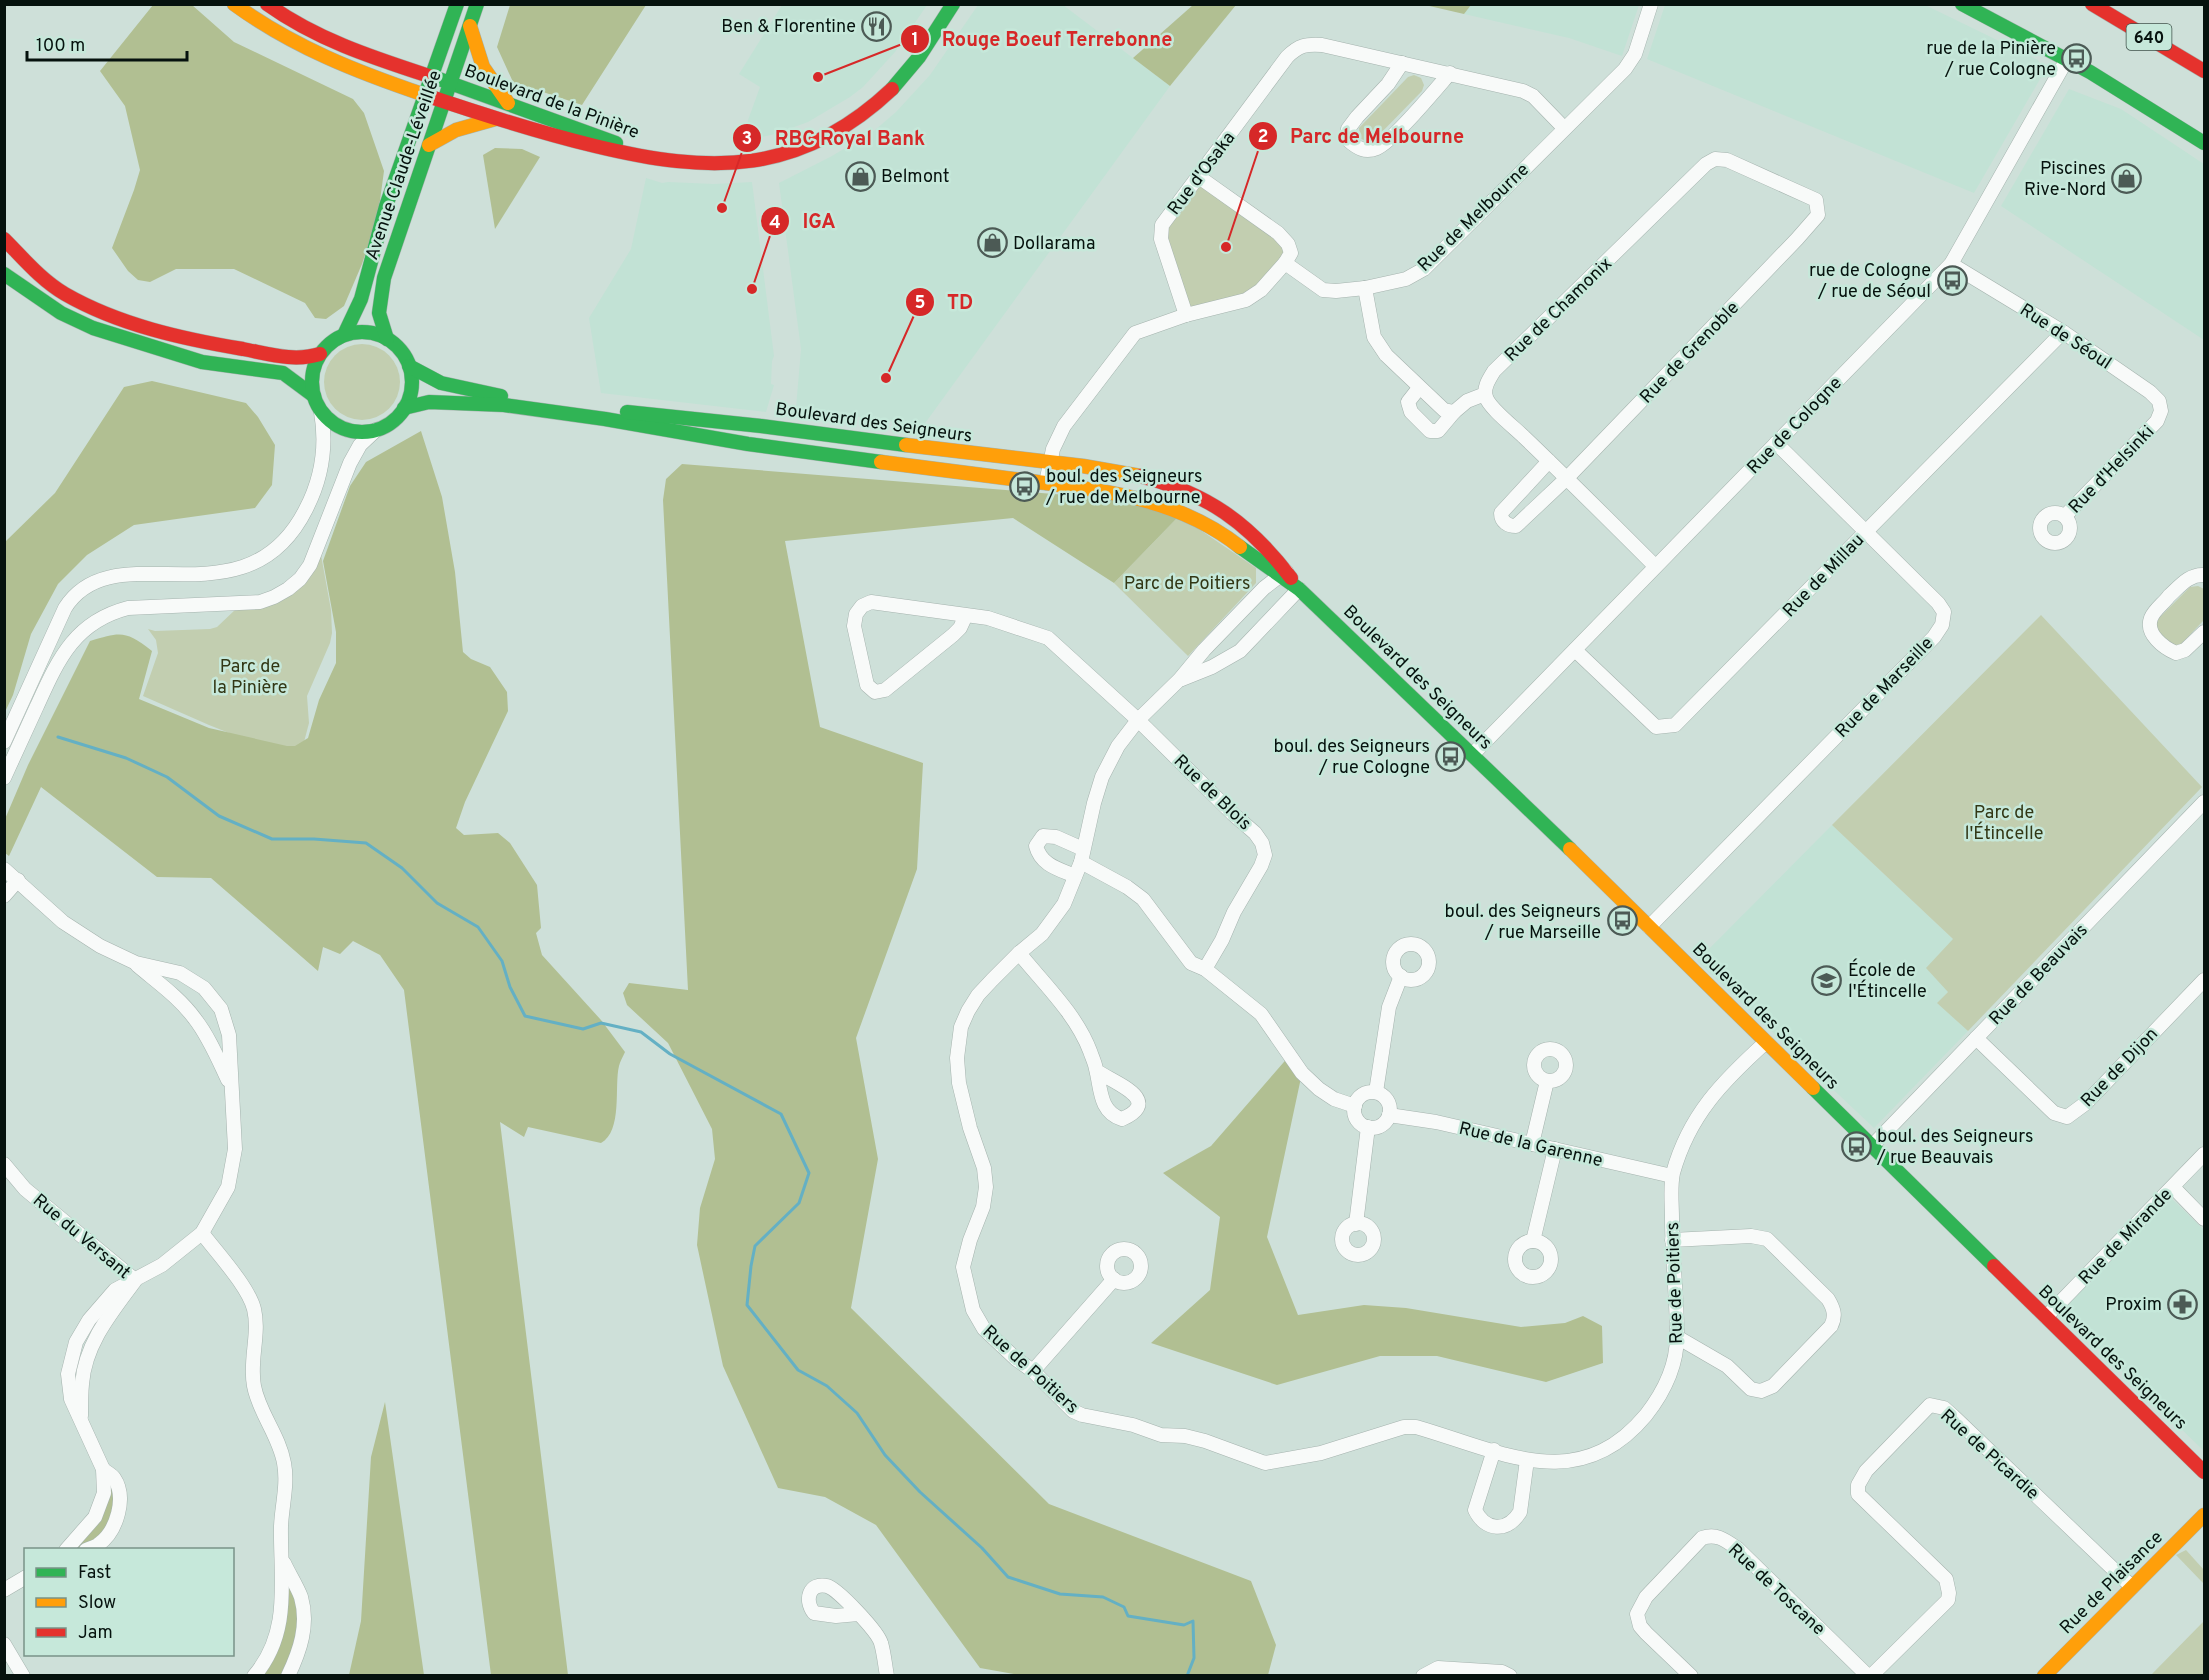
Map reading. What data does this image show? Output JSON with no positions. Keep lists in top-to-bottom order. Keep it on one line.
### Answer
{"streets":{"main road":["640","Boulevard de la Pinière","Avenue Claude-Léveillée","Boulevard des Seigneurs","Rue de Plaisance"],"street":["Rue d'Osaka","Rue de Melbourne","Rue de Chamonix","Rue de Séoul","Rue de Grenoble","Rue de Cologne","Rue d'Helsinki","Rue de Millau","Rue de Marseille","Rue de Blois","Rue de Beauvais","Rue de Dijon","Rue de la Garenne","Rue du Versant","Rue de Mirande","Rue de Poitiers","Rue de Picardie","Rue de Toscane"]},"crossings":[["Boulevard de la Pinière","Avenue Claude-Léveillée"],["Avenue Claude-Léveillée","Boulevard des Seigneurs"],["Rue d'Osaka","Rue de Melbourne"],["Rue de Chamonix","Rue de Grenoble"],["Rue de Séoul","Rue de Cologne"],["Rue de Séoul","Rue d'Helsinki"],["Rue de Séoul","Rue de Millau"],["Boulevard des Seigneurs","Rue de Cologne"],["Boulevard des Seigneurs","Rue de Marseille"],["Boulevard des Seigneurs","Rue de Beauvais"],["Boulevard des Seigneurs","Rue de Mirande"],["Boulevard des Seigneurs","Rue de Poitiers"],["Rue de Cologne","Rue de Millau"],["Rue de Cologne","Rue de Marseille"],["Rue de Millau","Rue de Marseille"],["Rue de Blois","Rue de Poitiers"],["Rue de Beauvais","Rue de Dijon"],["Rue de la Garenne","Rue de Poitiers"],["Rue de Picardie","Rue de Plaisance"],["Rue de Picardie","Rue de Toscane"]],"parks":["Parc de Poitiers","Parc de la Pinière","Parc de l'Étincelle"],"places":{"restaurant":["Ben & Florentine"],"bus stop":["rue de la Pinière / rue Cologne","rue de Cologne / rue de Séoul","boul. des Seigneurs / rue de Melbourne","boul. des Seigneurs / rue Cologne","boul. des Seigneurs / rue Marseille","boul. des Seigneurs / rue Beauvais"],"other":["Rouge Boeuf Terrebonne","RBC Royal Bank","Parc de Melbourne","IGA","TD"],"shop":["Belmont","Piscines Rive-Nord","Dollarama"],"school or university":["École de l'Étincelle"],"pharmacy":["Proxim"]},"legend":["Fast","Slow","Jam"],"scale_bar":"100 m"}
